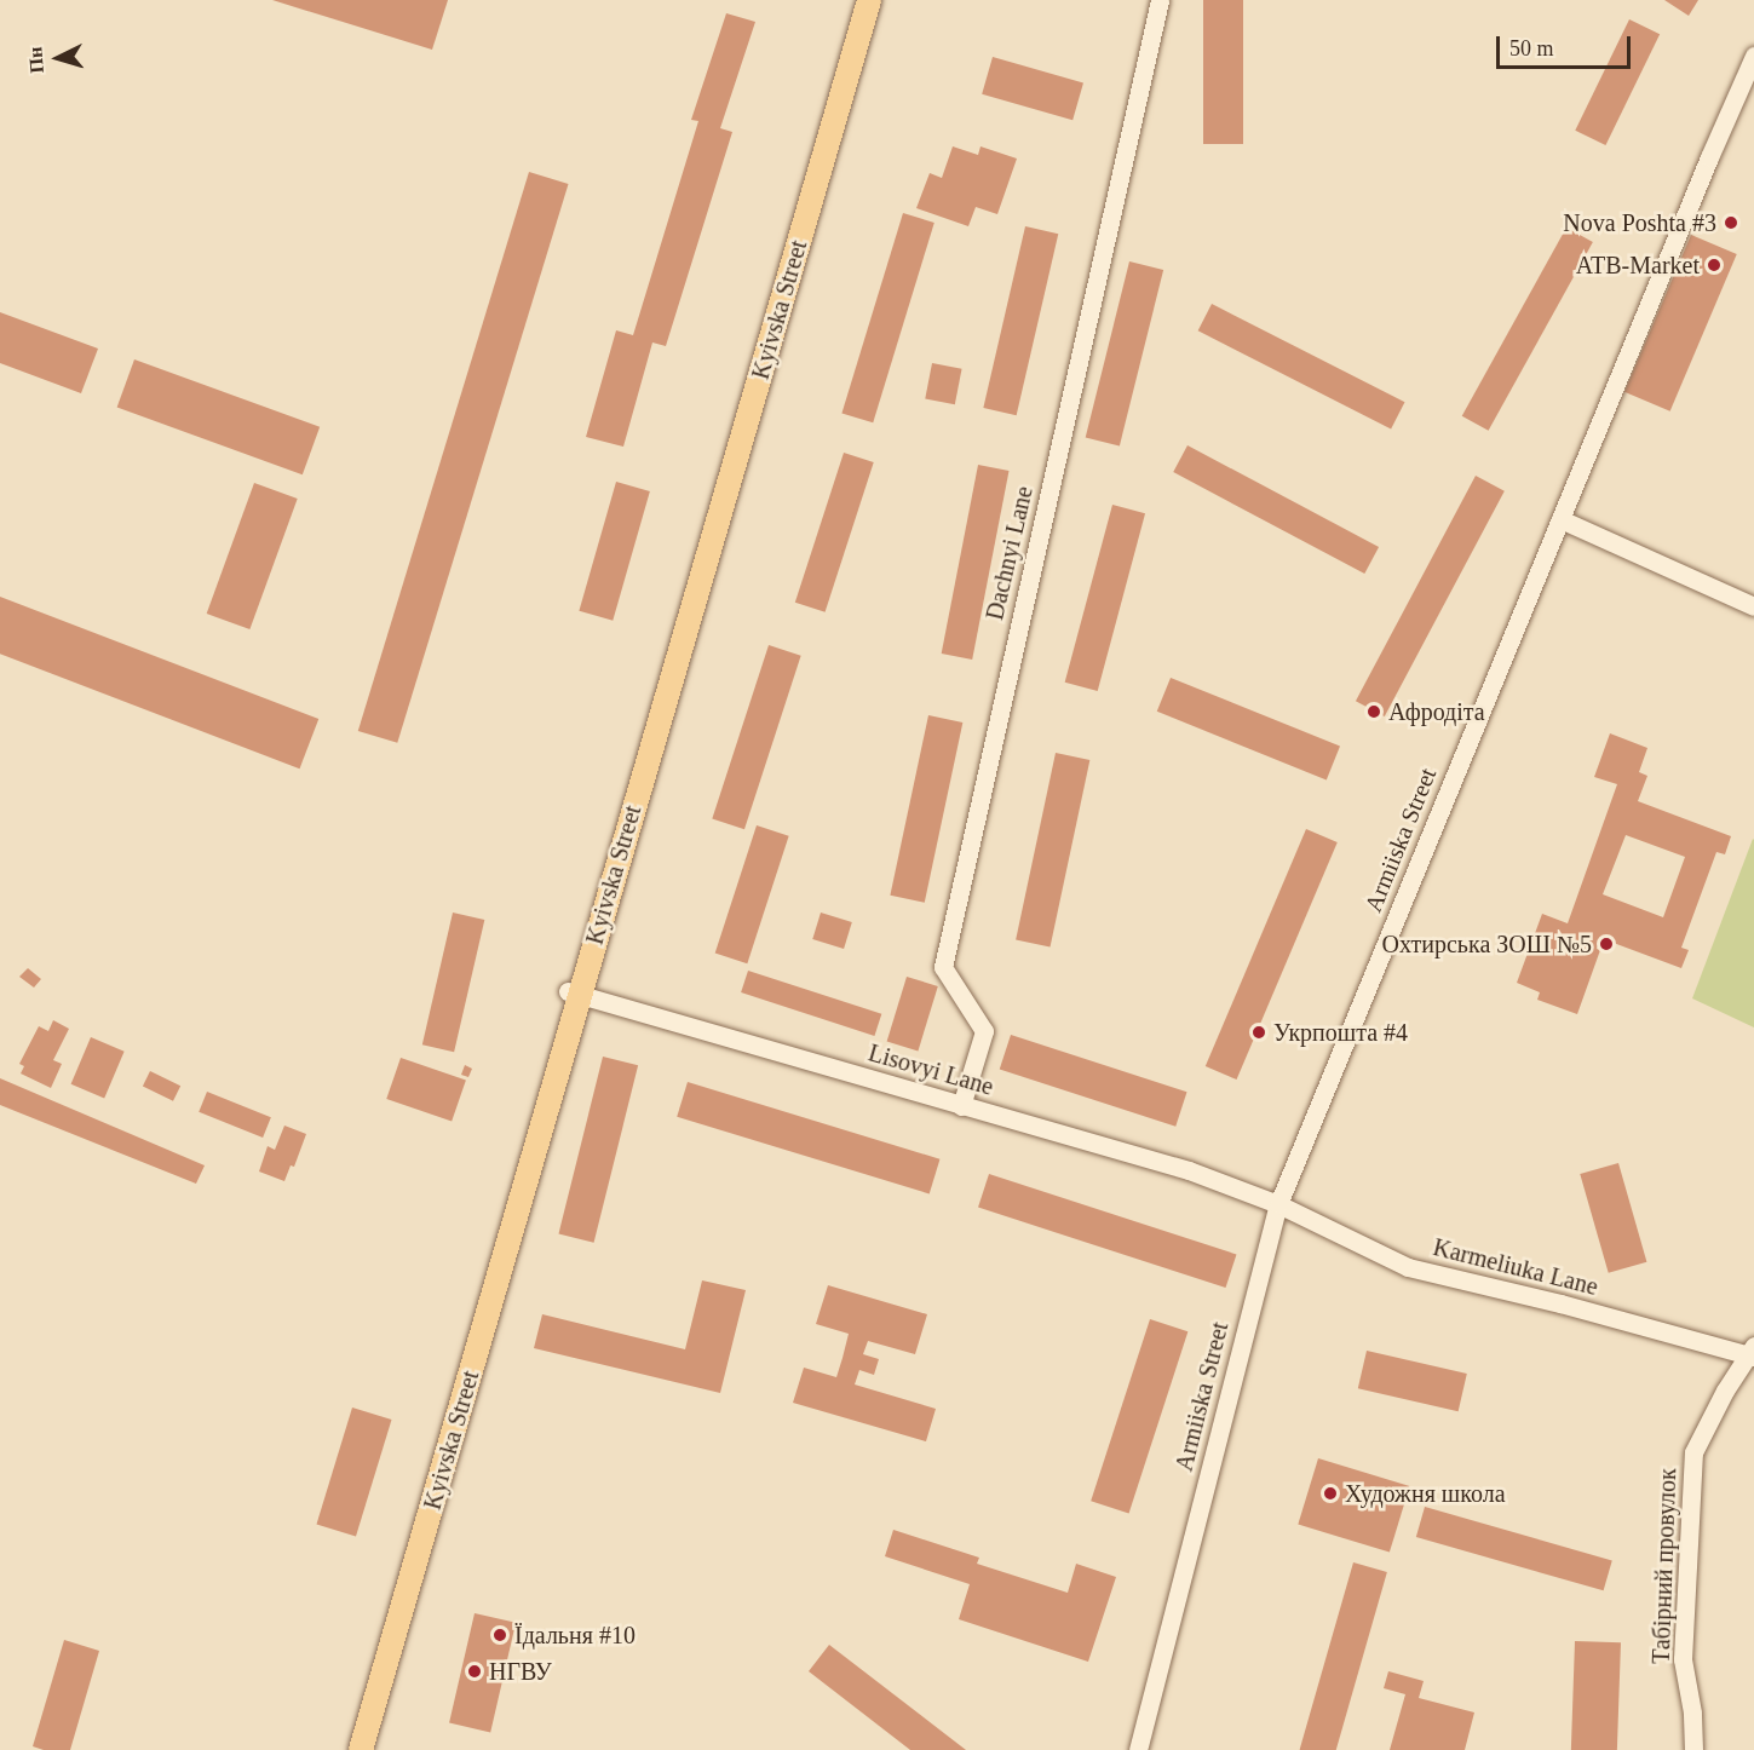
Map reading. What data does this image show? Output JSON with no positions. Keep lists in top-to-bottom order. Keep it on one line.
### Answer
{"streets":{"main road":["Kyivska Street"],"street":["Dachnyi Lane","Armiiska Street","Lisovyi Lane","Karmeliuka Lane","Табірний провулок"]},"crossings":[["Kyivska Street","Lisovyi Lane"],["Dachnyi Lane","Lisovyi Lane"],["Armiiska Street","Lisovyi Lane"],["Armiiska Street","Karmeliuka Lane"],["Lisovyi Lane","Karmeliuka Lane"],["Karmeliuka Lane","Табірний провулок"]],"places":["Nova Poshta #3","ATB-Market","Афродіта","Охтирська ЗОШ №5","Укрпошта #4","Художня школа","Їдальня #10","НГВУ"],"scale_bar":"50 m","north":"left"}
